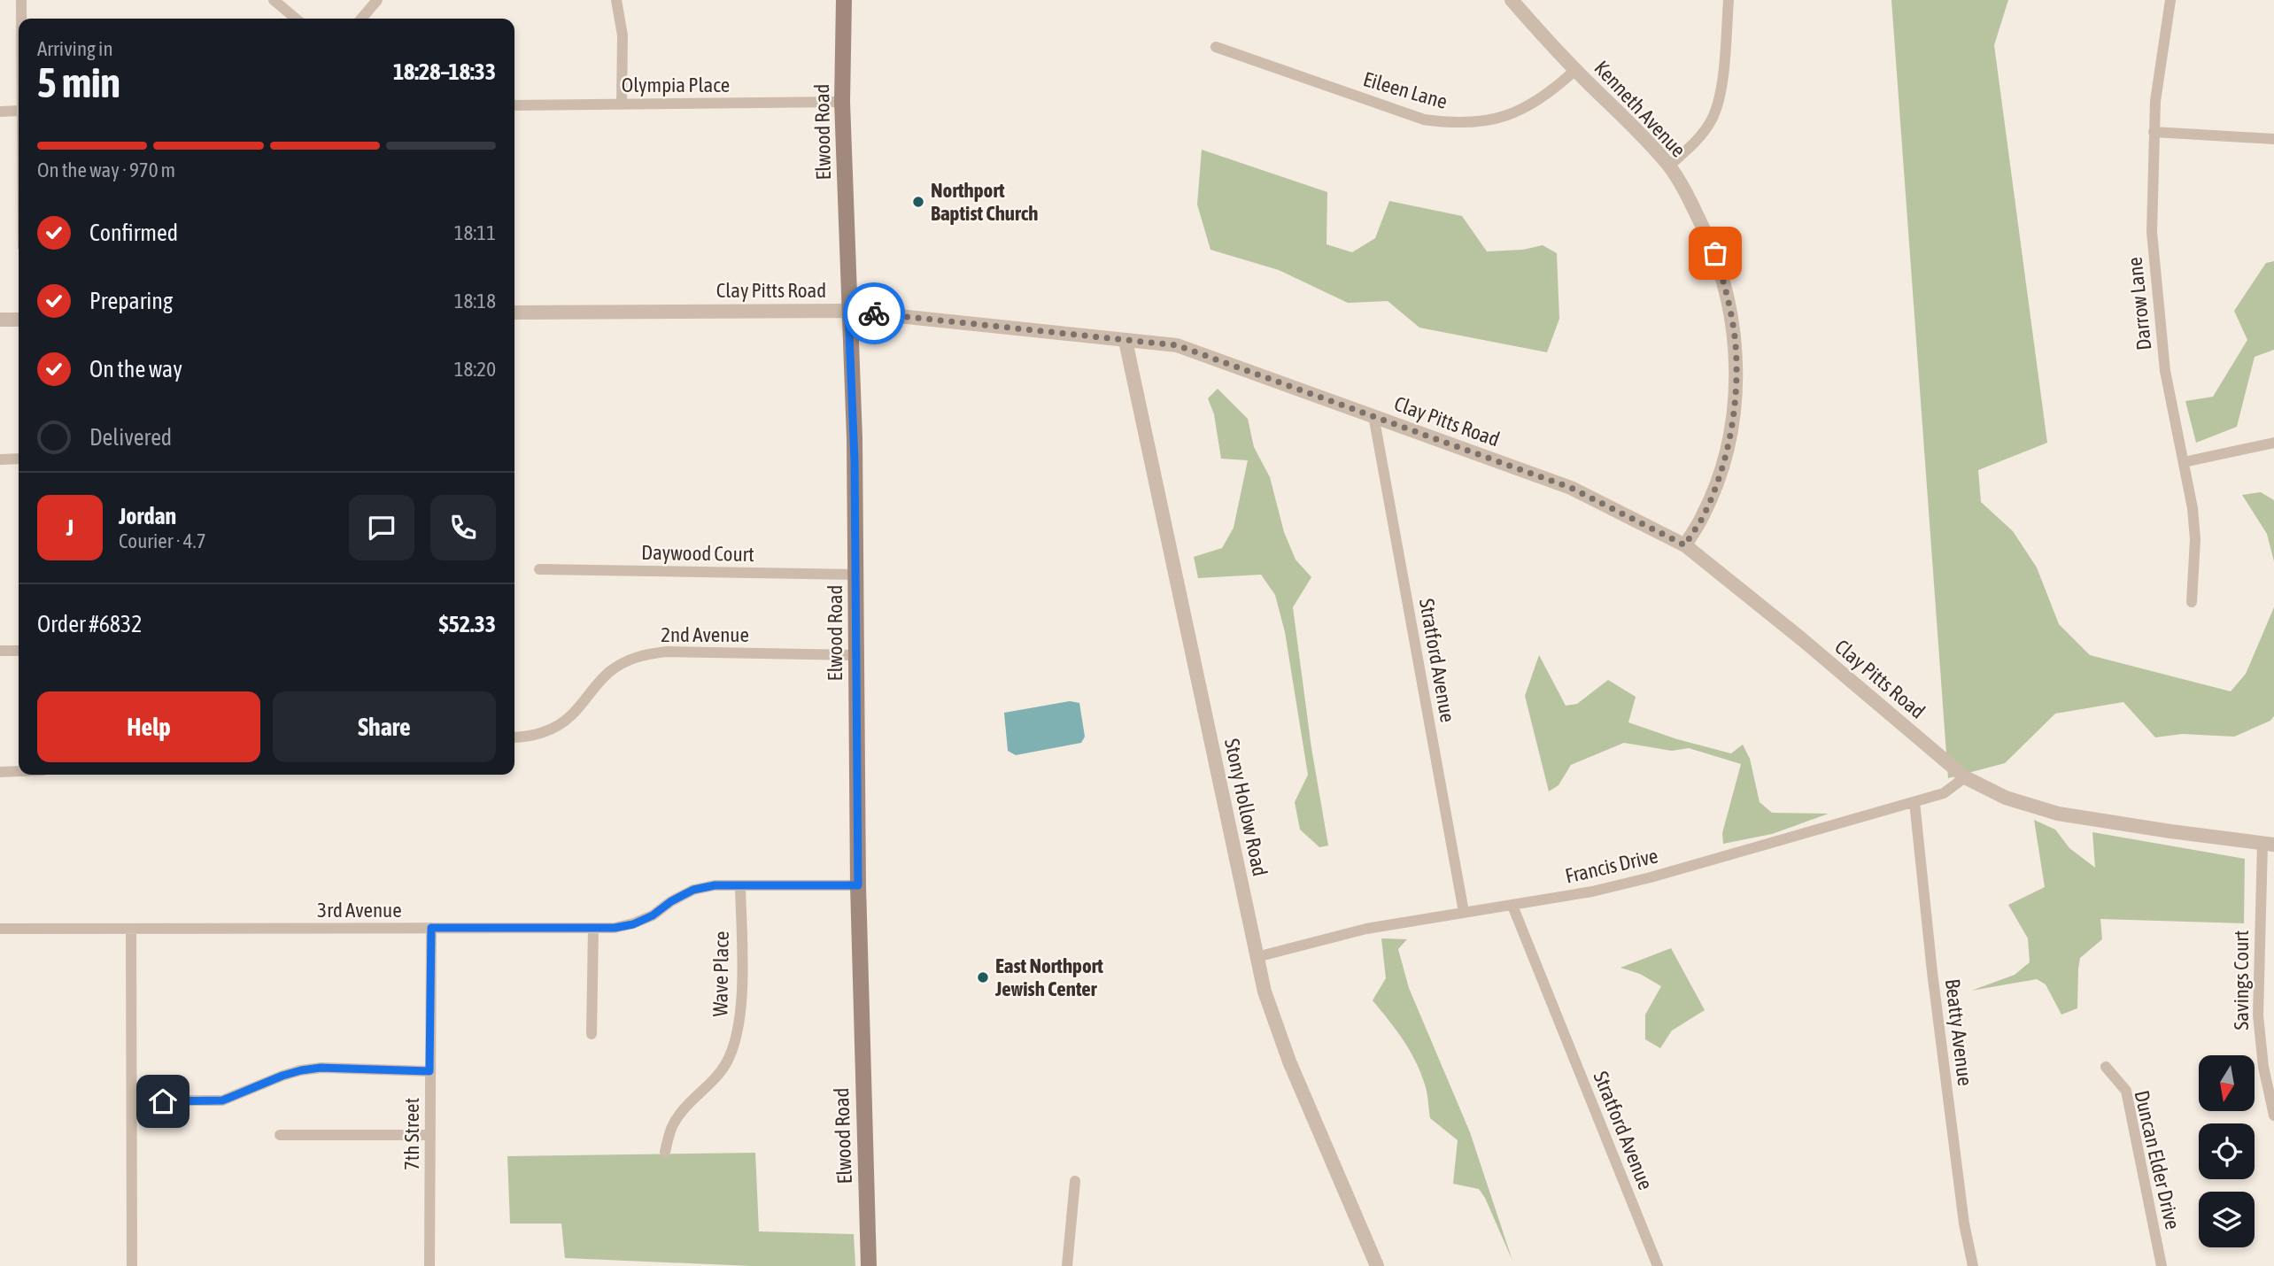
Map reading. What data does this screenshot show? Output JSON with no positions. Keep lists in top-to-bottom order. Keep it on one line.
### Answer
{"streets":{"main road":["Elwood Road"],"street":["Olympia Place","Eileen Lane","Kenneth Avenue","Clay Pitts Road","Darrow Lane","Daywood Court","2nd Avenue","Stratford Avenue","Stony Hollow Road","Francis Drive","3rd Avenue","Wave Place","Savings Court","Beatty Avenue","7th Street","Duncan Elder Drive"]},"crossings":[["Olympia Place","Elwood Road"],["Eileen Lane","Kenneth Avenue"],["Kenneth Avenue","Clay Pitts Road"],["Elwood Road","Clay Pitts Road"],["Elwood Road","Daywood Court"],["Elwood Road","2nd Avenue"],["Elwood Road","3rd Avenue"],["Clay Pitts Road","Stratford Avenue"],["Clay Pitts Road","Stony Hollow Road"],["Clay Pitts Road","Francis Drive"],["Clay Pitts Road","Savings Court"],["Stratford Avenue","Francis Drive"],["Stony Hollow Road","Francis Drive"],["Francis Drive","Beatty Avenue"],["3rd Avenue","Wave Place"],["3rd Avenue","7th Street"]],"places":["Northport Baptist Church","East Northport Jewish Center"],"north":"bottom","page":{"heading":["5 min","Arriving in","18:28–18:33"],"panel":["Jordan","Courier · 4.7","Order #6832","$52.33"],"bar":"On the way · 970 m","list":[["Confirmed","18:11"],["Preparing","18:18"],["On the way","18:20"],"Delivered"],"round":"J","buttons":["Help","Share"]}}
